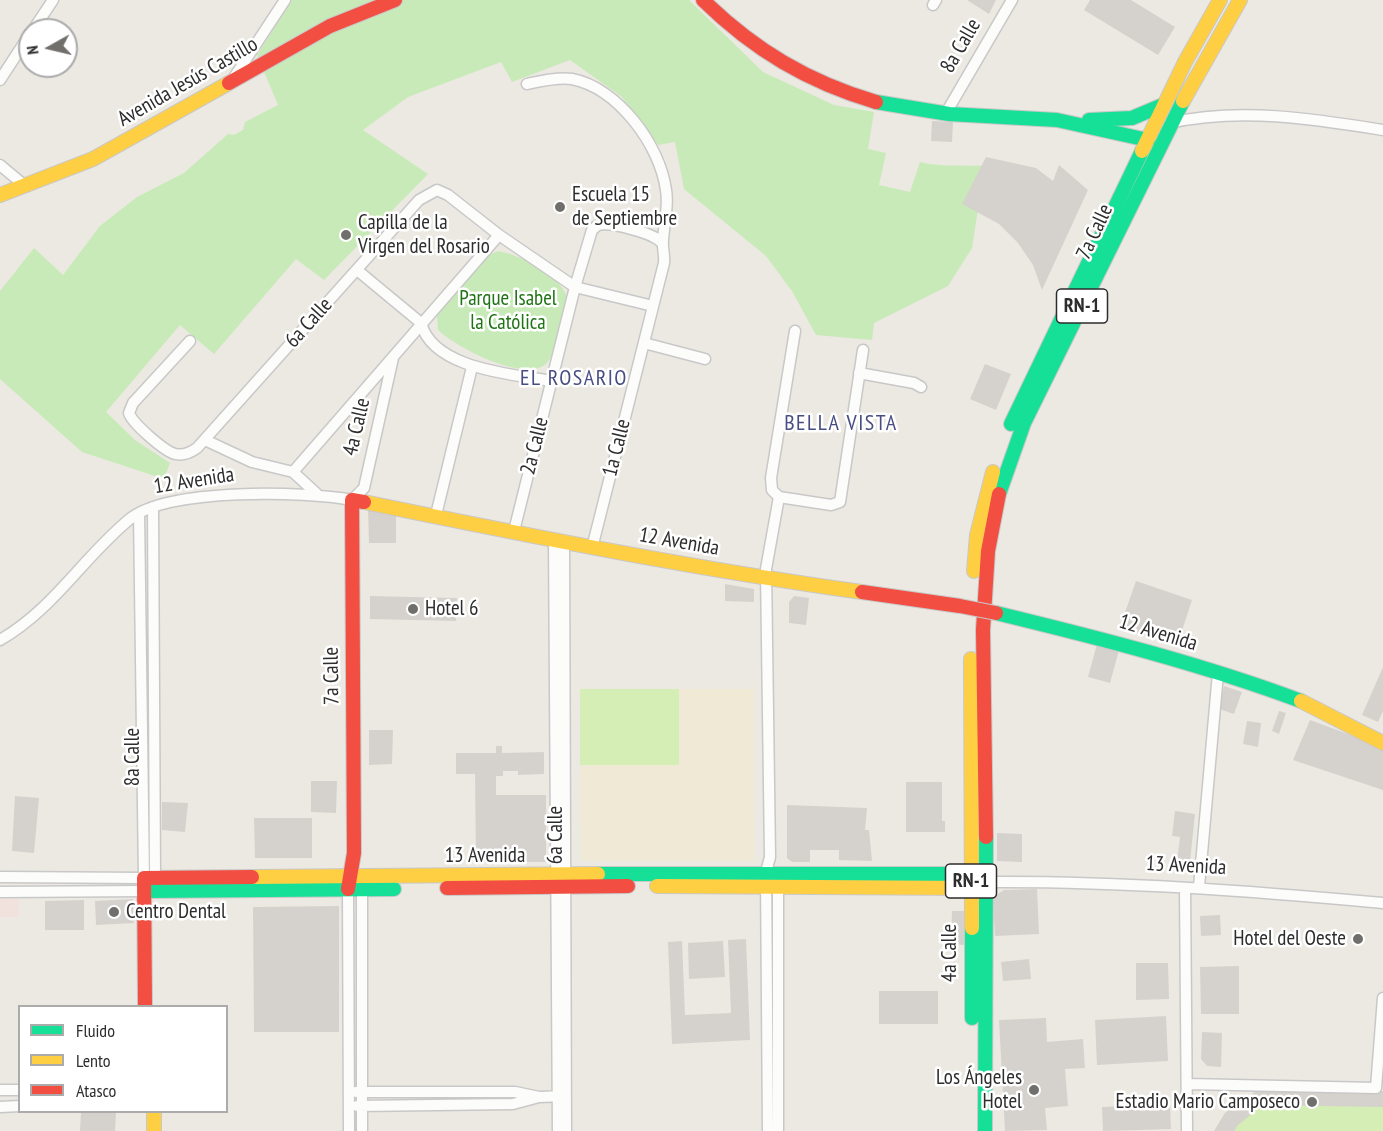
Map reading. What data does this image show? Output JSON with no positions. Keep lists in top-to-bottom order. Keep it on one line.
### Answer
{"streets":{"main road":["8a Calle","Avenida Jesús Castillo","7a Calle","RN-1","4a Calle","12 Avenida","13 Avenida"],"street":["6a Calle","2a Calle","1a Calle"]},"crossings":[["8a Calle","12 Avenida"],["8a Calle","13 Avenida"],["7a Calle","4a Calle"],["7a Calle","12 Avenida"],["7a Calle","13 Avenida"],["6a Calle","12 Avenida"],["6a Calle","13 Avenida"],["4a Calle","12 Avenida"],["4a Calle","13 Avenida"],["2a Calle","1a Calle"],["2a Calle","12 Avenida"],["1a Calle","12 Avenida"]],"districts":["EL ROSARIO","BELLA VISTA"],"parks":["Parque Isabel la Católica"],"places":["Escuela 15 de Septiembre","Capilla de la Virgen del Rosario","Hotel 6","Centro Dental","Hotel del Oeste","Los Ángeles Hotel","Estadio Mario Camposeco"],"legend":["Fluido","Lento","Atasco"],"north":"left"}
